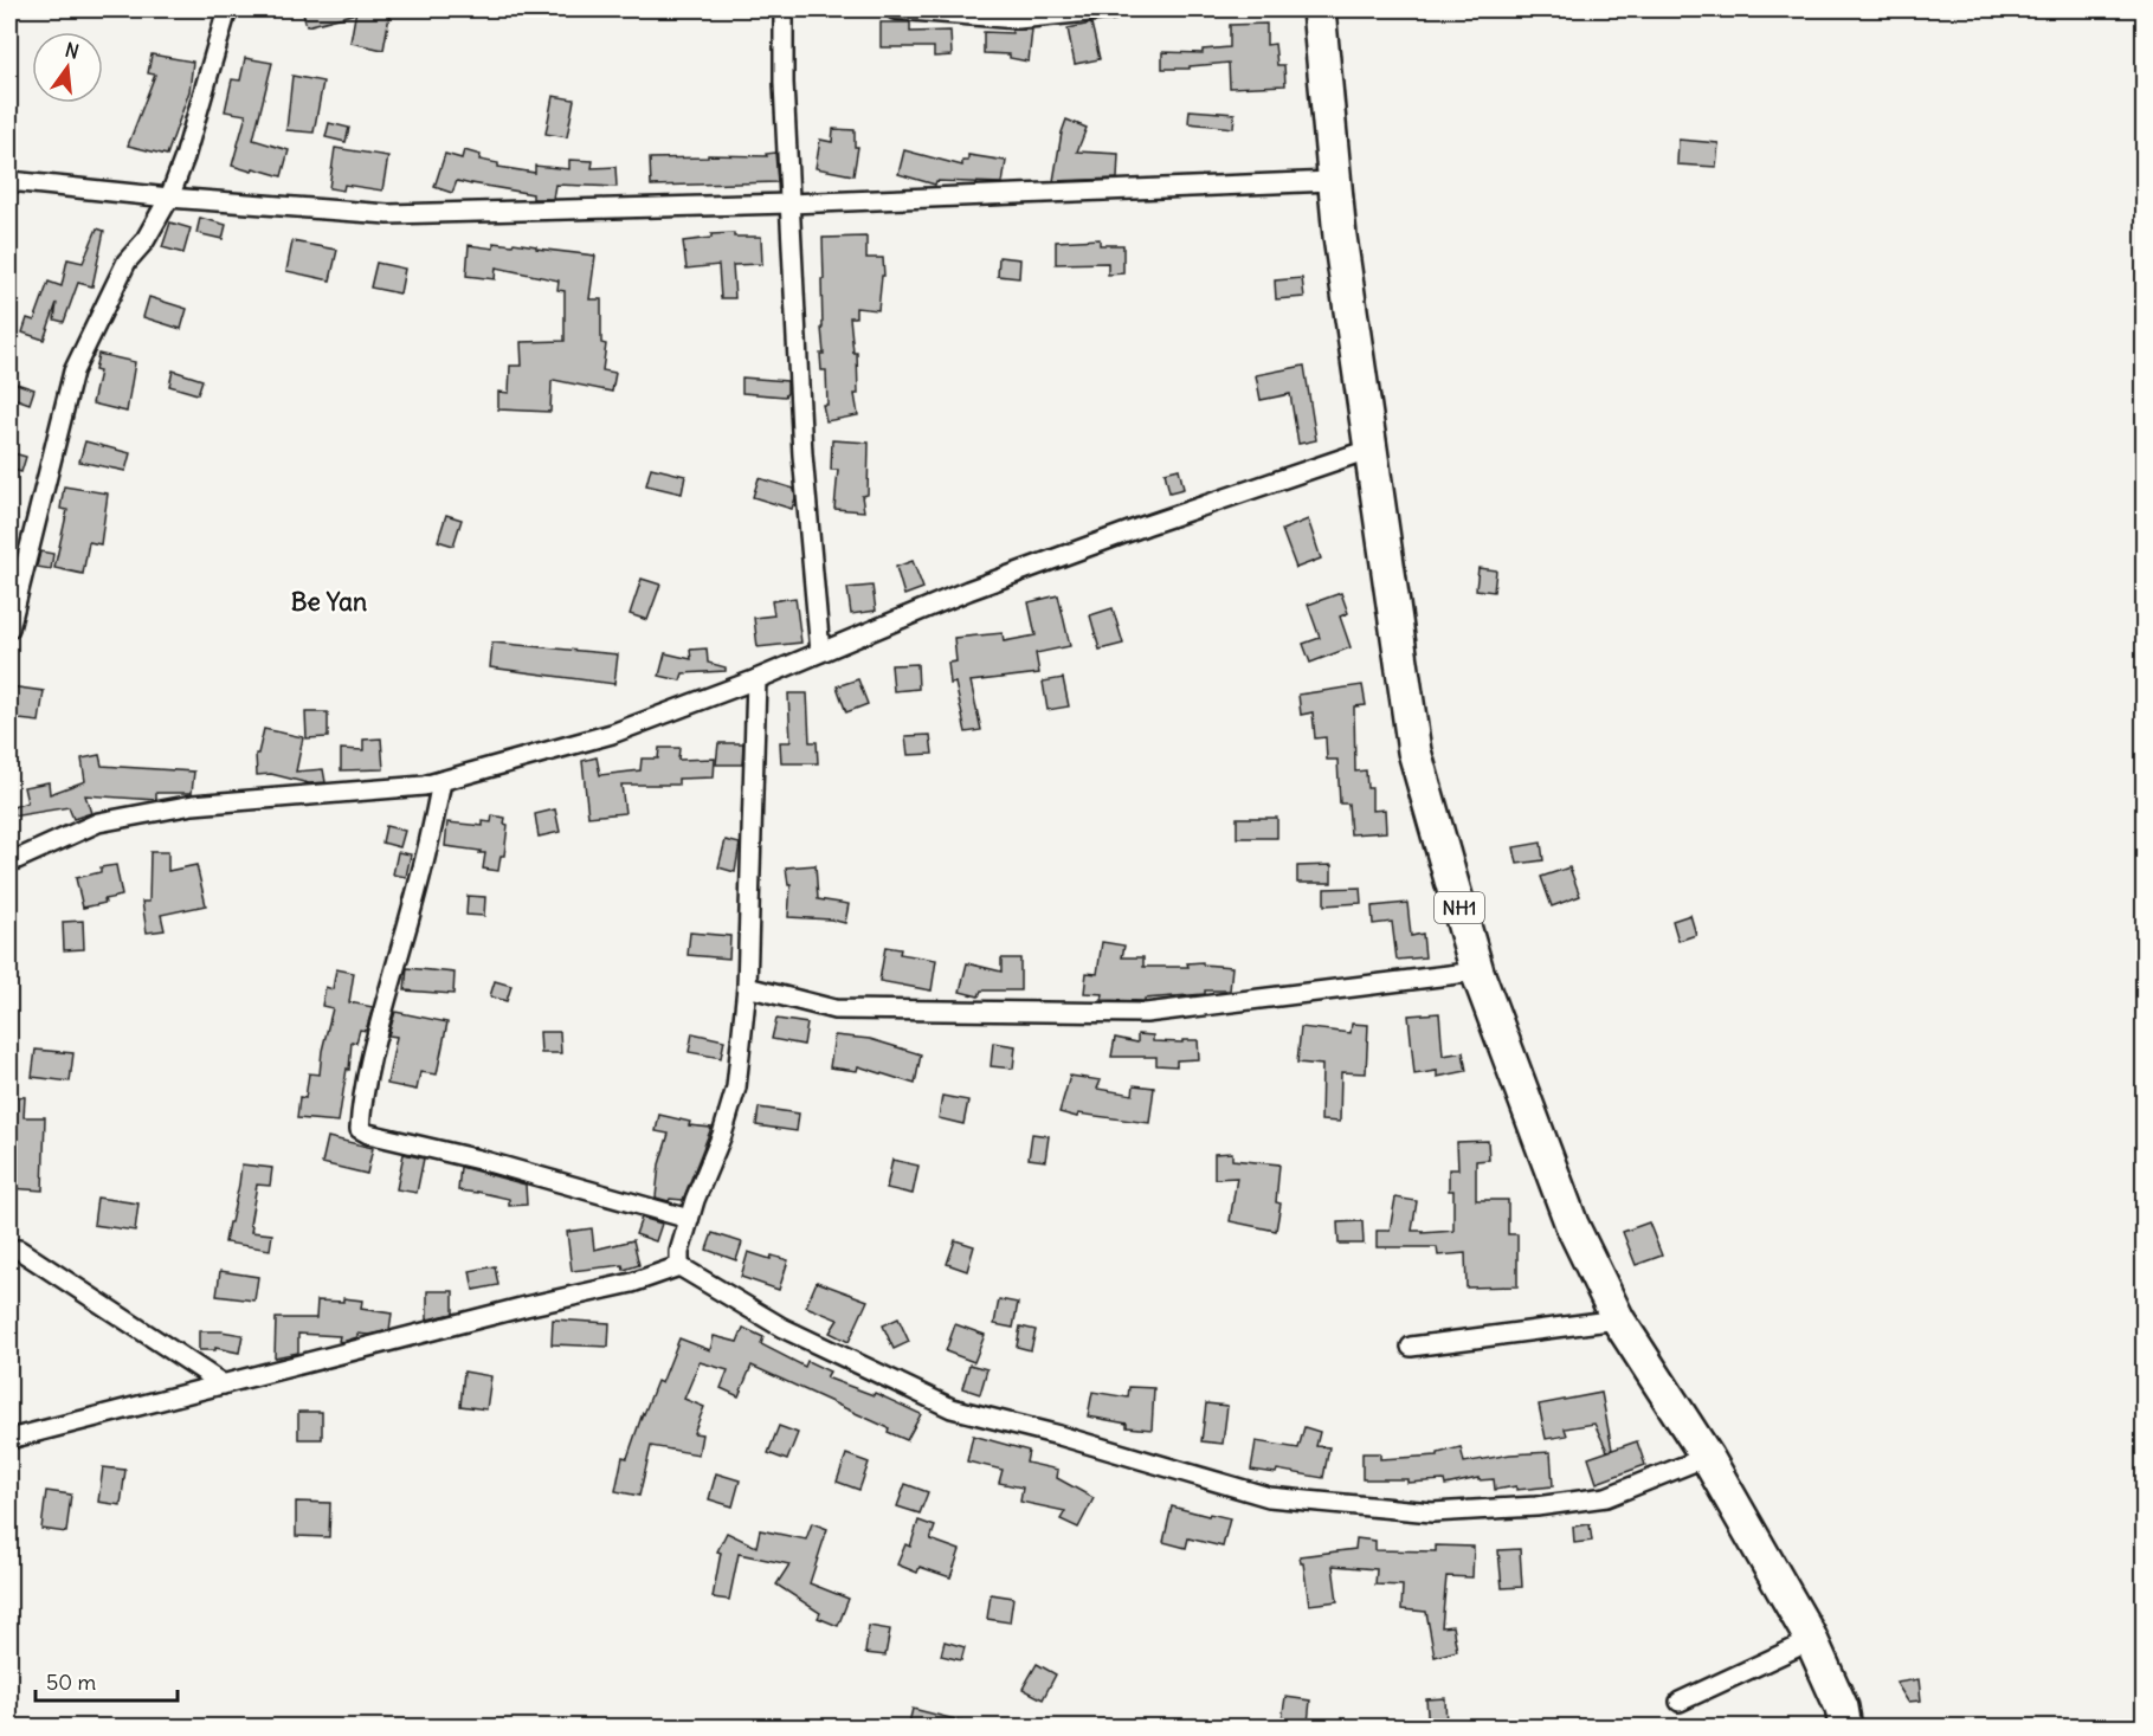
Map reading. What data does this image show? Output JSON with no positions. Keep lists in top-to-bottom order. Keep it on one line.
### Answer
{"streets":{"highway":["NH1"]},"districts":["Be Yan"],"scale_bar":"50 m","north":"top"}
